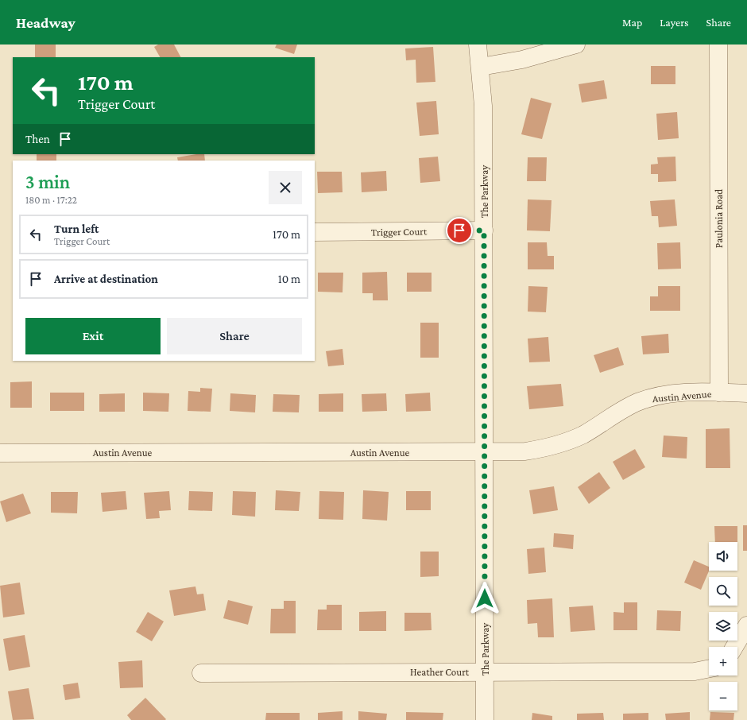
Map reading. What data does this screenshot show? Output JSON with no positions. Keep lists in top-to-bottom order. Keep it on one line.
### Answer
{"streets":{"street":["The Parkway","Paulonia Road","Trigger Court","Austin Avenue","Heather Court"]},"crossings":[["The Parkway","Trigger Court"],["The Parkway","Austin Avenue"],["The Parkway","Heather Court"],["Paulonia Road","Austin Avenue"]],"page":{"header":"Headway","nav":["Map","Layers","Share"],"turn":["170 m","Trigger Court"],"then":"Then","heading":["3 min","180 m · 17:22"],"list":[{"name":"Turn left","note":"Trigger Court","value":"170 m"},{"name":"Arrive at destination","value":"10 m"}],"buttons":["Exit","Share"],"map_buttons":["+","−"]}}
